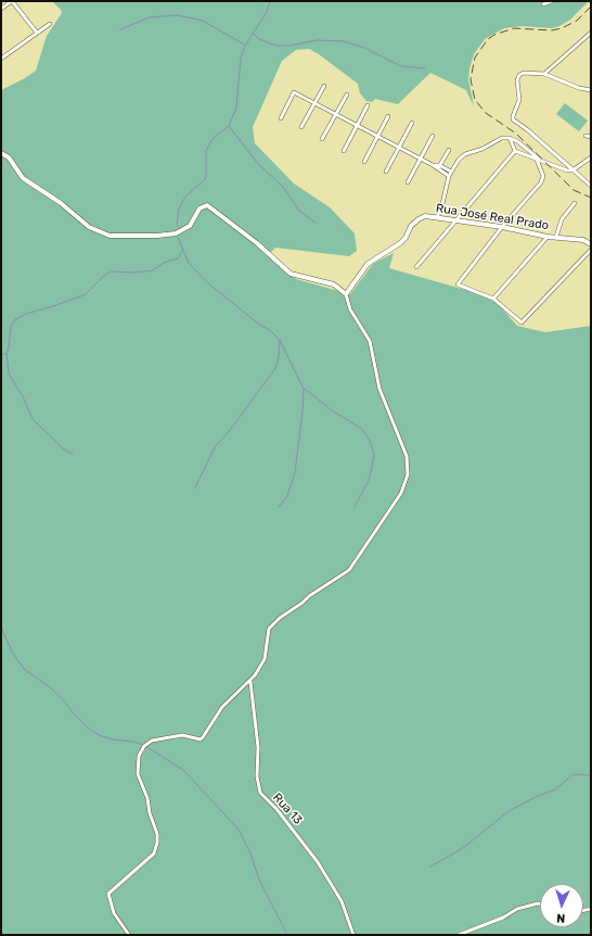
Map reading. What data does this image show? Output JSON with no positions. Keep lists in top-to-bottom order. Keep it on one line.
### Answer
{"streets":{"street":["Rua José Real Prado","Rua 13"]},"north":"bottom"}
